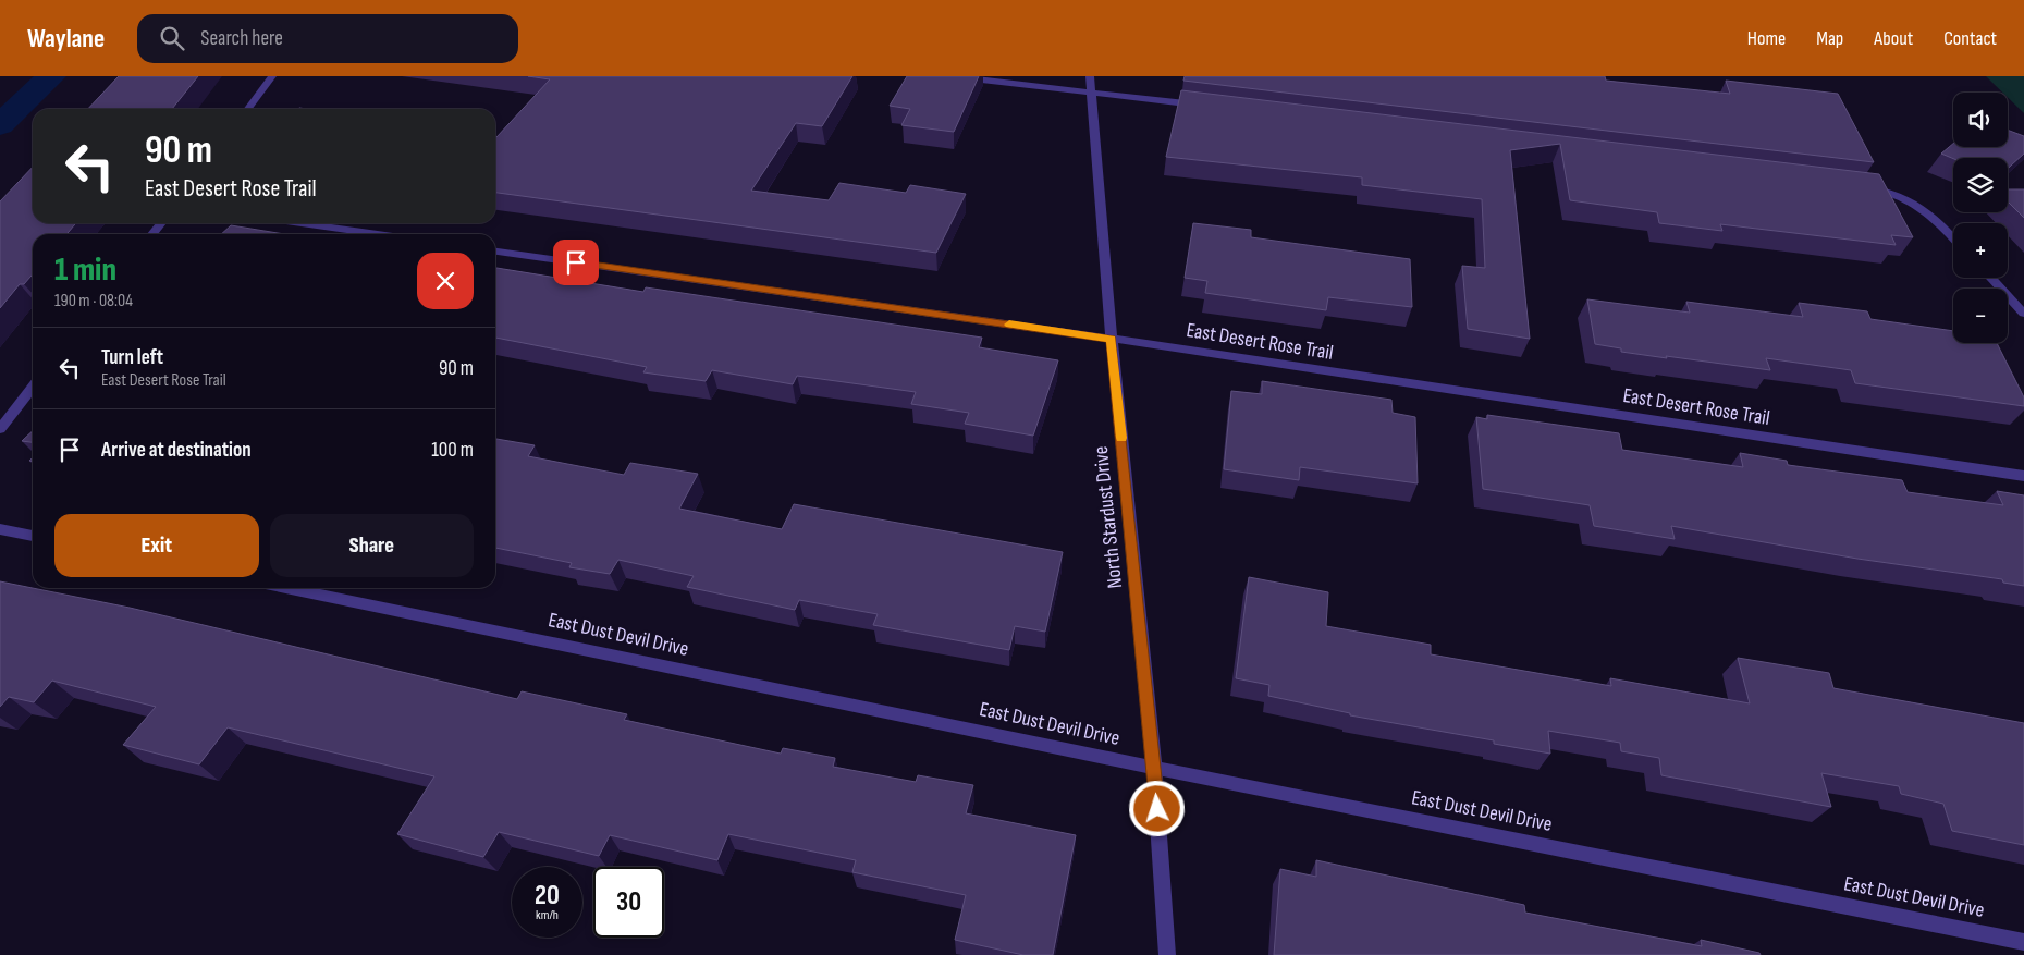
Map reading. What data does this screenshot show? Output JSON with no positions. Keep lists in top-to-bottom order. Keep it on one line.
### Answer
{"streets":{"street":["East Desert Rose Trail","North Stardust Drive","East Dust Devil Drive"]},"crossings":[["East Desert Rose Trail","North Stardust Drive"],["North Stardust Drive","East Dust Devil Drive"]],"page":{"header":"Waylane","search":"Search here","nav":["Home","Map","About","Contact"],"map_buttons":["+","−"],"turn":["90 m","East Desert Rose Trail"],"heading":["1 min","190 m · 08:04"],"list":[{"name":"Turn left","note":"East Desert Rose Trail","value":"90 m"},{"name":"Arrive at destination","value":"100 m"}],"buttons":["Exit","Share"],"speed":"20 km/h","limit":"30"}}
